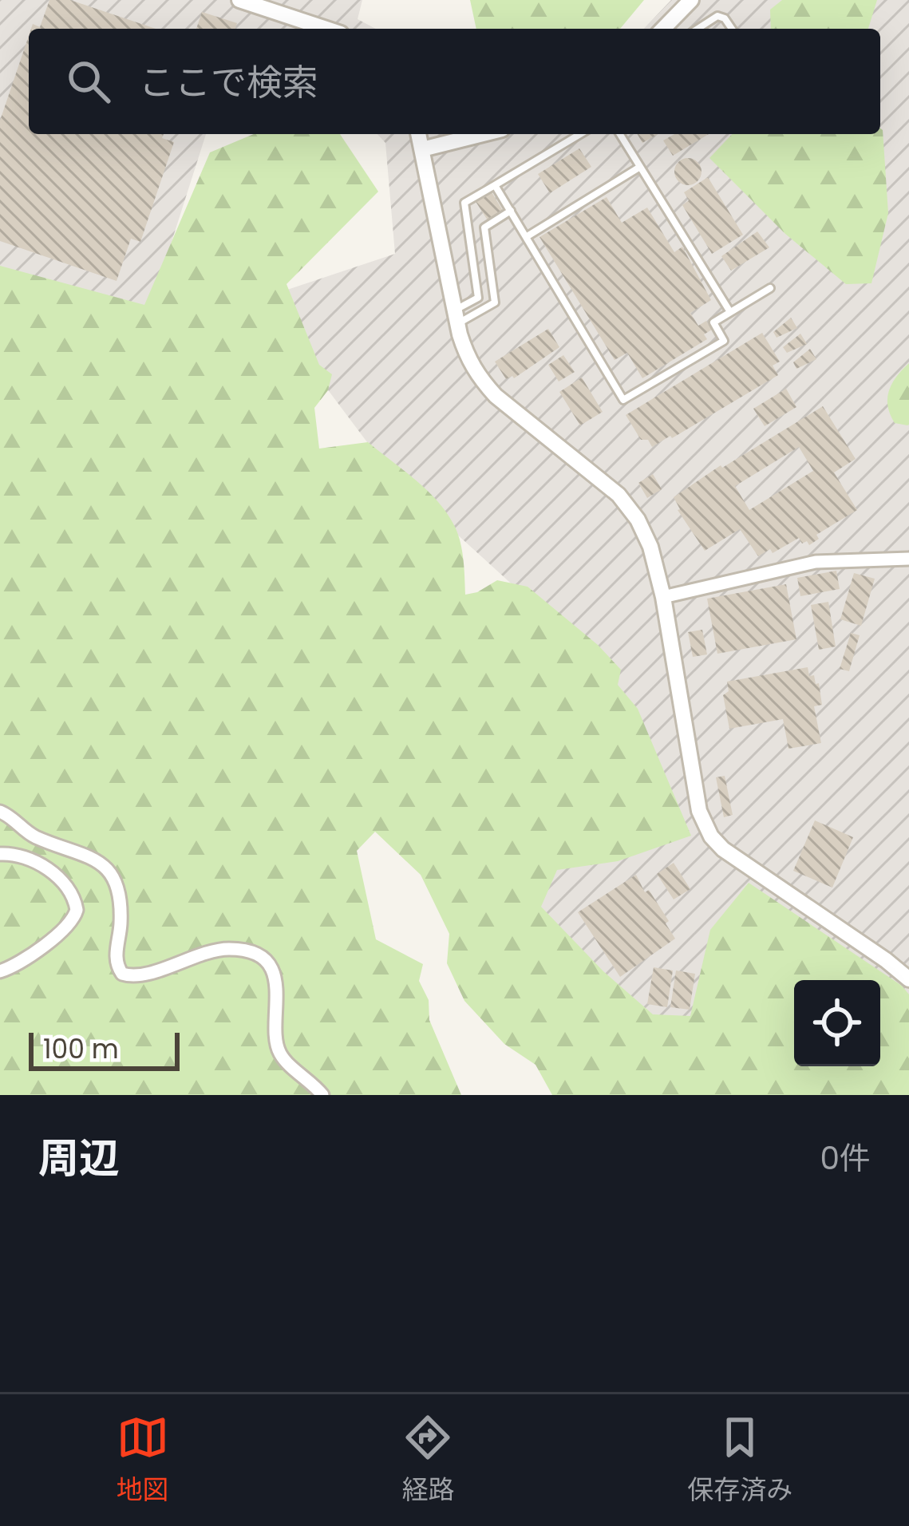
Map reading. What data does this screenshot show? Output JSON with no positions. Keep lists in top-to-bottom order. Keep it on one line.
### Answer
{"scale_bar":"100 m","page":{"search":"ここで検索","scale":"100 m","heading":["周辺","0件"],"nav":["地図","経路","保存済み"]}}
